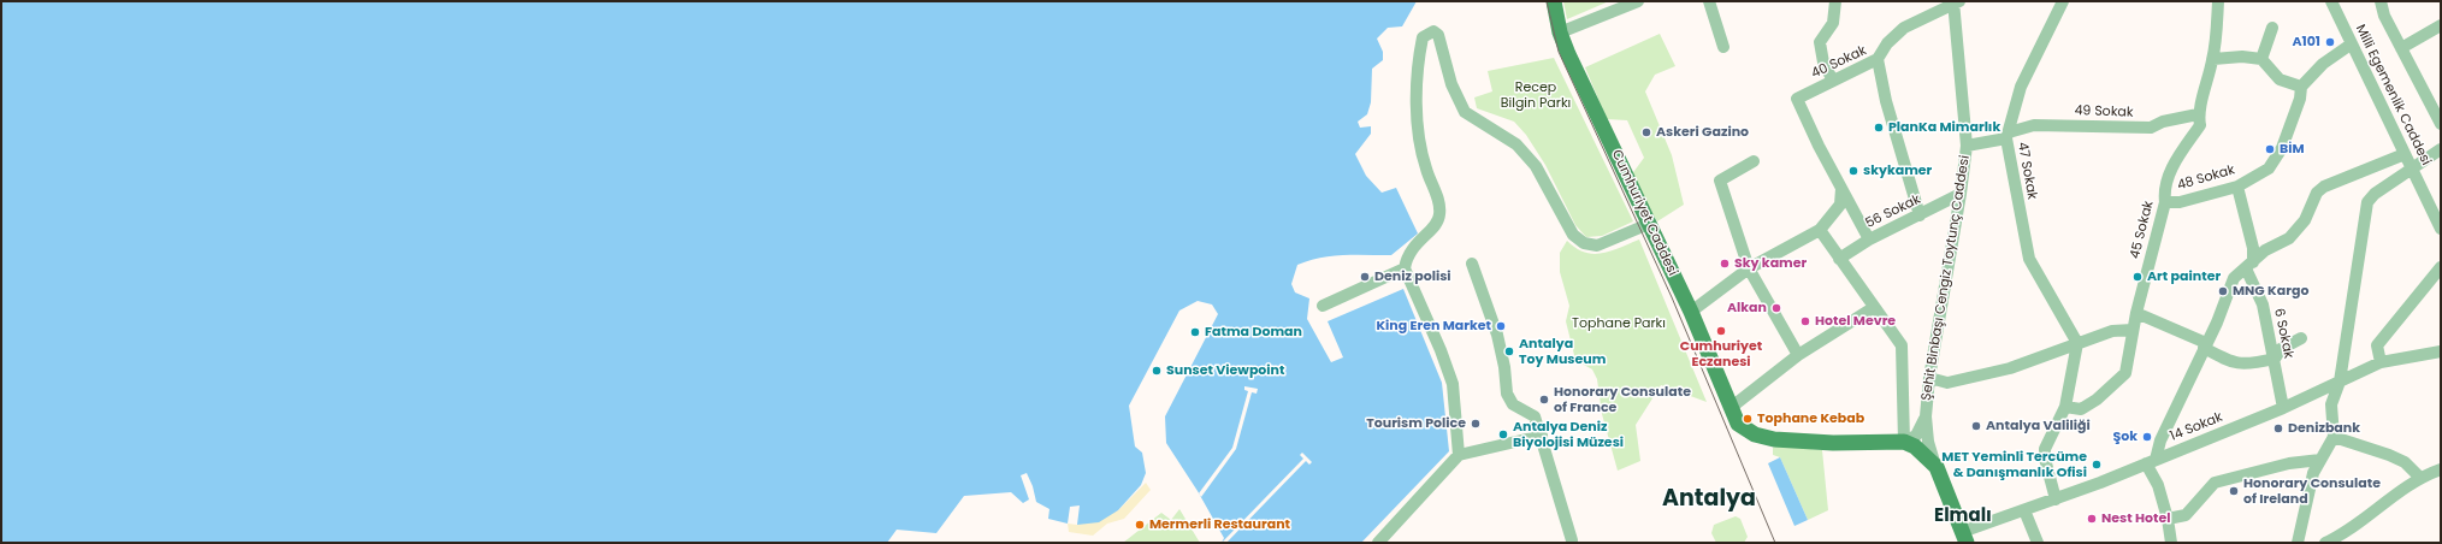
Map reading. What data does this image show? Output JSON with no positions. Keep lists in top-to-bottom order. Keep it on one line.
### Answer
{"streets":{"main road":["Cumhuriyet Caddesi","Şehit Binbaşı Cengiz Toytunç Caddesi"],"street":["40 Sokak","Milli Egemenlik Caddesi","49 Sokak","47 Sokak","48 Sokak","56 Sokak","45 Sokak","6 Sokak","14 Sokak"]},"crossings":[["40 Sokak","Şehit Binbaşı Cengiz Toytunç Caddesi"],["49 Sokak","47 Sokak"],["49 Sokak","45 Sokak"],["49 Sokak","Şehit Binbaşı Cengiz Toytunç Caddesi"],["48 Sokak","45 Sokak"],["48 Sokak","6 Sokak"],["56 Sokak","Şehit Binbaşı Cengiz Toytunç Caddesi"],["Cumhuriyet Caddesi","Şehit Binbaşı Cengiz Toytunç Caddesi"],["Şehit Binbaşı Cengiz Toytunç Caddesi","14 Sokak"],["6 Sokak","14 Sokak"]],"districts":["Antalya","Elmalı"],"parks":["Recep Bilgin Parkı","Tophane Parkı"],"places":["A101","PlanKa Mimarlık","Askeri Gazino","BİM","skykamer","Sky kamer","Deniz polisi","Art painter","MNG Kargo","Alkan","Hotel Mevre","King Eren Market","Cumhuriyet Eczanesi","Fatma Doman","Antalya Toy Museum","Sunset Viewpoint","Honorary Consulate of France","Tophane Kebab","Tourism Police","Antalya Valiliği","Denizbank","Antalya Deniz Biyolojisi Müzesi","Şok","MET Yeminli Tercüme & Danışmanlık Ofisi","Honorary Consulate of Ireland","Nest Hotel","Mermerli Restaurant"]}
